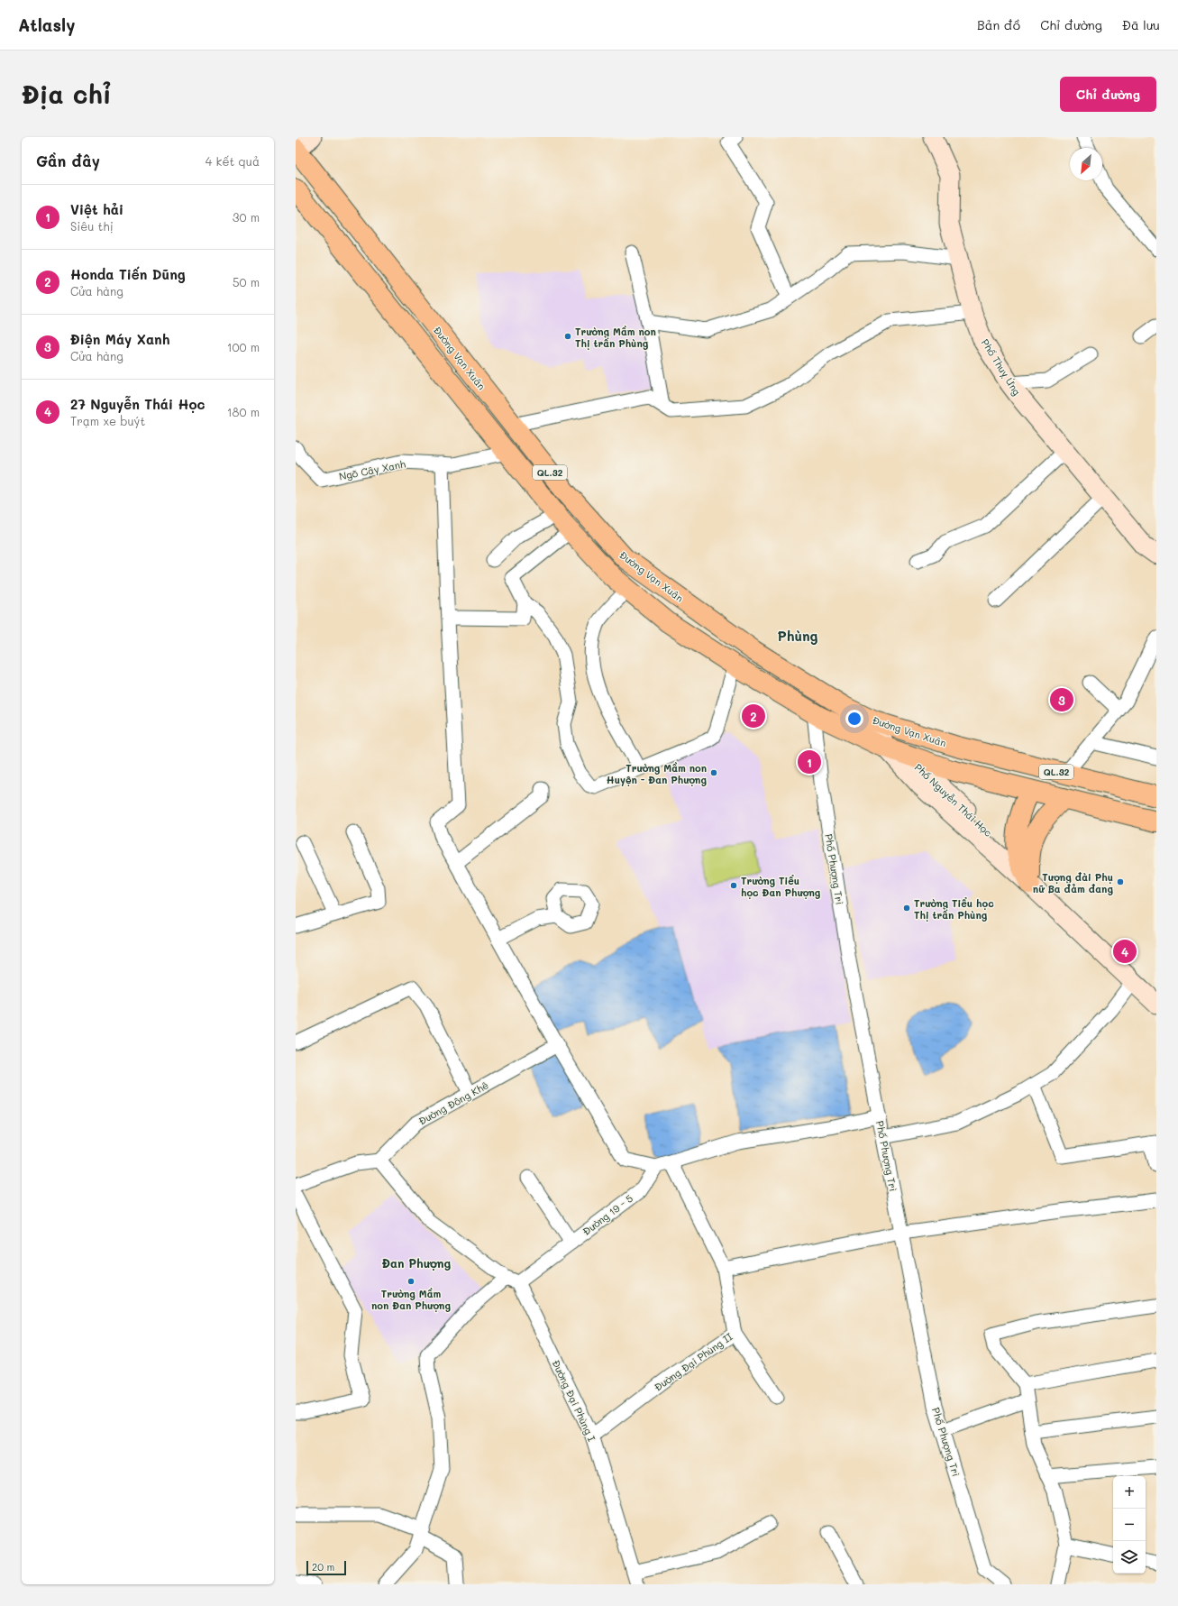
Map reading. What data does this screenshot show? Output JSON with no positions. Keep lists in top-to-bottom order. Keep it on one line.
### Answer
{"streets":{"highway":["Đường Vạn Xuân","QL.32"],"street":["Phố Thuỵ Ứng","Ngõ Cây Xanh","Phố Nguyễn Thái Học","Phố Phượng Trì","Đường Đông Khê","Đường 19 - 5","Đường Đại Phùng II","Đường Đại Phùng I"]},"crossings":[["Đường Vạn Xuân","Ngõ Cây Xanh"],["Đường Vạn Xuân","Phố Nguyễn Thái Học"],["Đường Vạn Xuân","Phố Phượng Trì"],["Đường 19 - 5","Đường Đại Phùng I"],["Đường Đại Phùng II","Đường Đại Phùng I"]],"districts":["Phùng","Đan Phượng"],"places":["Trường Mầm non Thị trấn Phùng","Trường Mầm non Huyện - Đan Phượng","Tượng đài Phụ nữ Ba đảm đang","Trường Tiểu học Đan Phượng","Trường Tiểu học Thị trấn Phùng","Trường Mầm non Đan Phượng"],"scale_bar":"20 m","north":"bottom left","page":{"header":"Atlasly","nav":["Bản đồ","Chỉ đường","Đã lưu"],"buttons":"Chỉ đường","title":"Địa chỉ","heading":["Gần đây","4 kết quả"],"list":[{"mark":"1","name":"Việt hải","note":"Siêu thị","value":"30 m"},{"mark":"2","name":"Honda Tiến Dũng","note":"Cửa hàng","value":"50 m"},{"mark":"3","name":"Điện Máy Xanh","note":"Cửa hàng","value":"100 m"},{"mark":"4","name":"27 Nguyễn Thái Học","note":"Trạm xe buýt","value":"180 m"}],"pins":["3","2","1","4"],"map_buttons":["+","−"],"scale":"20 m"}}
